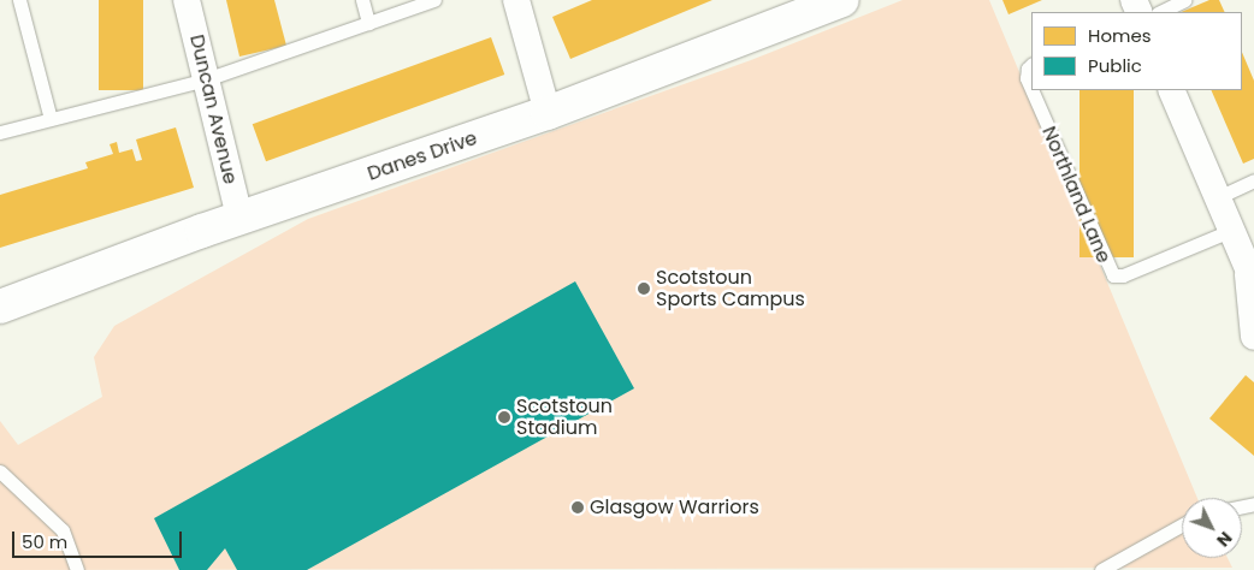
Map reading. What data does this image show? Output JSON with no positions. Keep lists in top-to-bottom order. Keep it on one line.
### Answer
{"streets":{"street":["Duncan Avenue","Danes Drive"],"lane":["Northland Lane"]},"crossings":[["Duncan Avenue","Danes Drive"]],"places":["Scotstoun Sports Campus","Scotstoun Stadium","Glasgow Warriors"],"legend":["Homes","Public"],"scale_bar":"50 m","north":"bottom right"}
